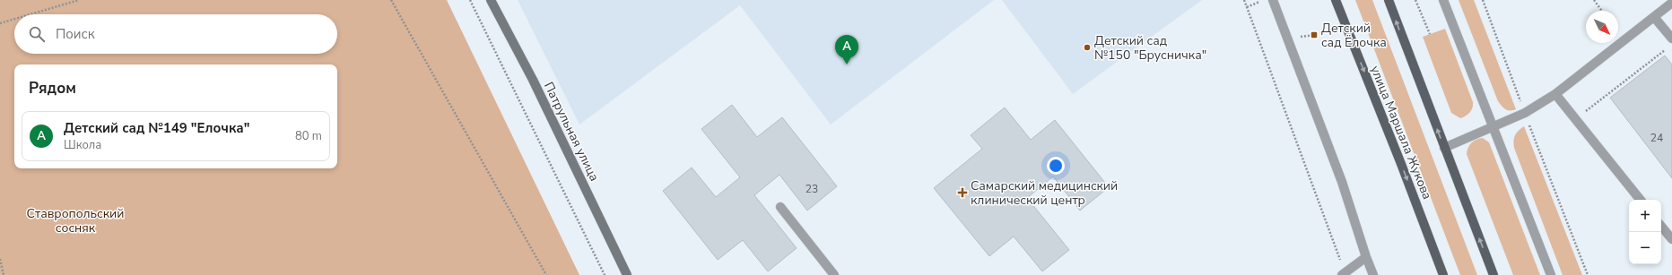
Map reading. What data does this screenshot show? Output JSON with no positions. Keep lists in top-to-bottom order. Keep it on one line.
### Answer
{"streets":{"main road":["улица Маршала Жукова"],"street":["Патрульная улица"]},"parks":["Ставропольский сосняк"],"places":{"transit":["Детский сад Ёлочка"],"other":["Детский сад №150 \"Брусничка\""],"health":["Самарский медицинский клинический центр"]},"house_numbers":["24","23"],"north":"bottom right","page":{"search":"Поиск","pins":"A","heading":"Рядом","list":[{"mark":"A","name":"Детский сад №149 \"Елочка\"","note":"Школа","value":"80 m"}],"map_buttons":["+","−"]}}
